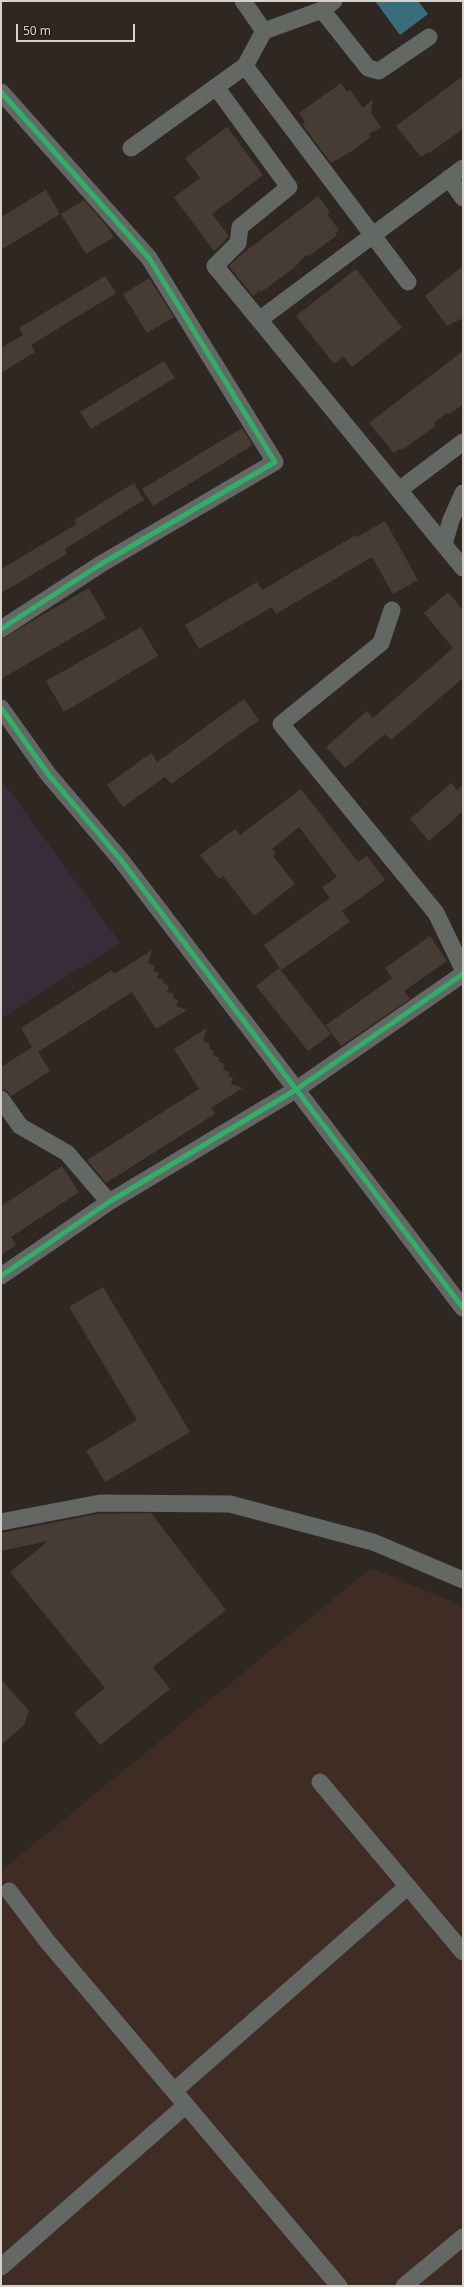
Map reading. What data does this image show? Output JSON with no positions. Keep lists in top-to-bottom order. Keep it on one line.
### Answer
{"scale_bar":"50 m"}
